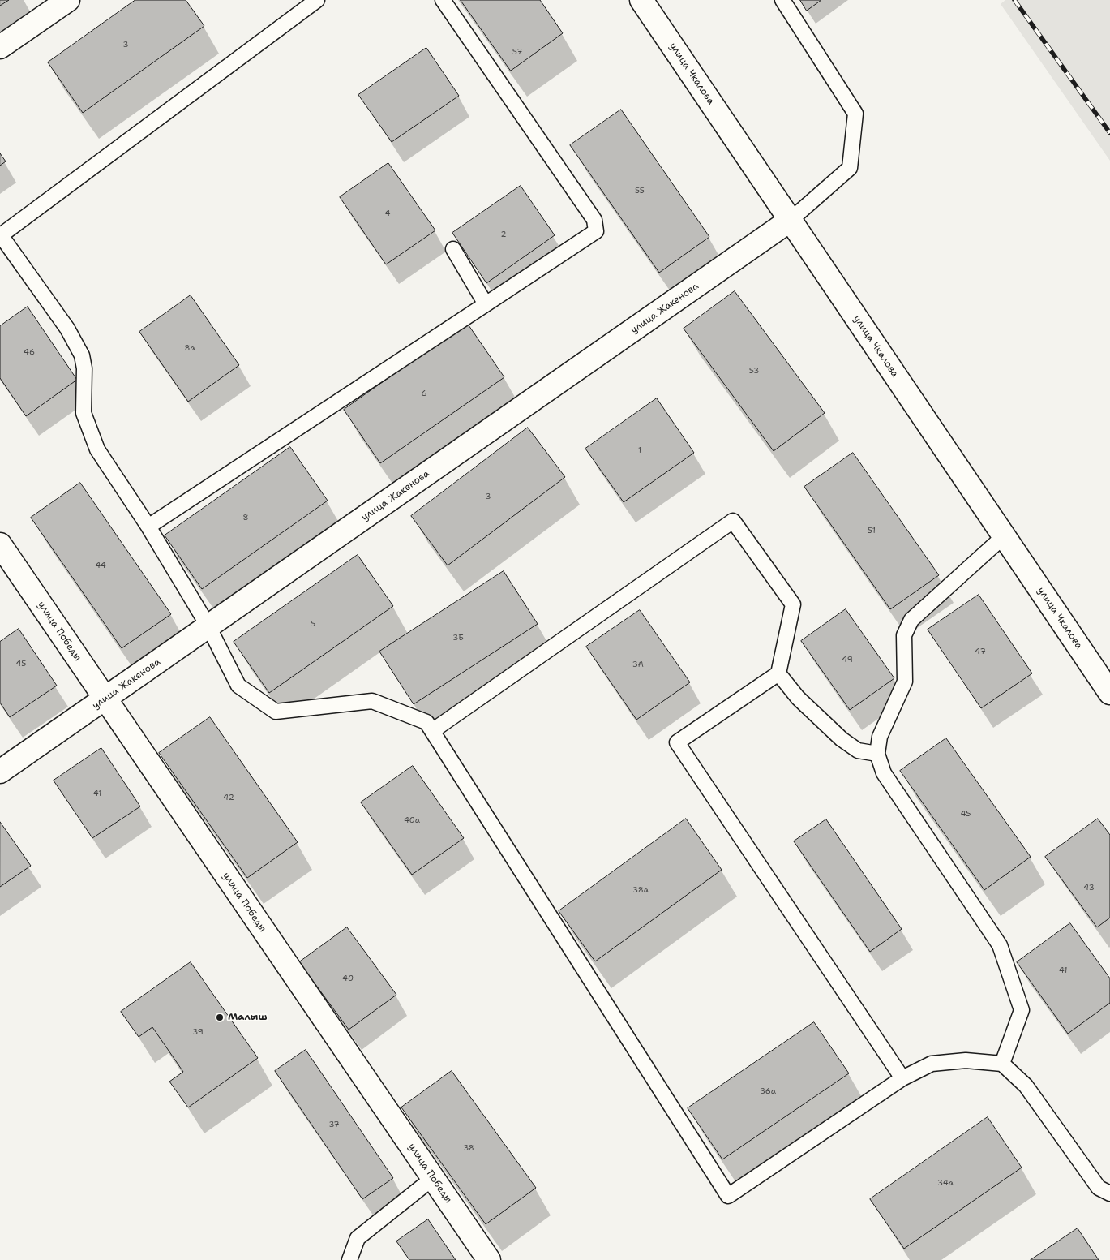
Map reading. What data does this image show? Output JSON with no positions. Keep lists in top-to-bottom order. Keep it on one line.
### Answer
{"streets":{"street":["улица Чкалова","улица Жакенова","улица Победы"]},"crossings":[["улица Чкалова","улица Жакенова"],["улица Жакенова","улица Победы"]],"places":["Малыш"],"house_numbers":["3","57","55","4","2","8а","46","53","6","1","3","8","51","44","5","3Б","47","49","45","3А","41","42","45","40а","43","38а","41","40","39","36а","37","38","34а"]}
